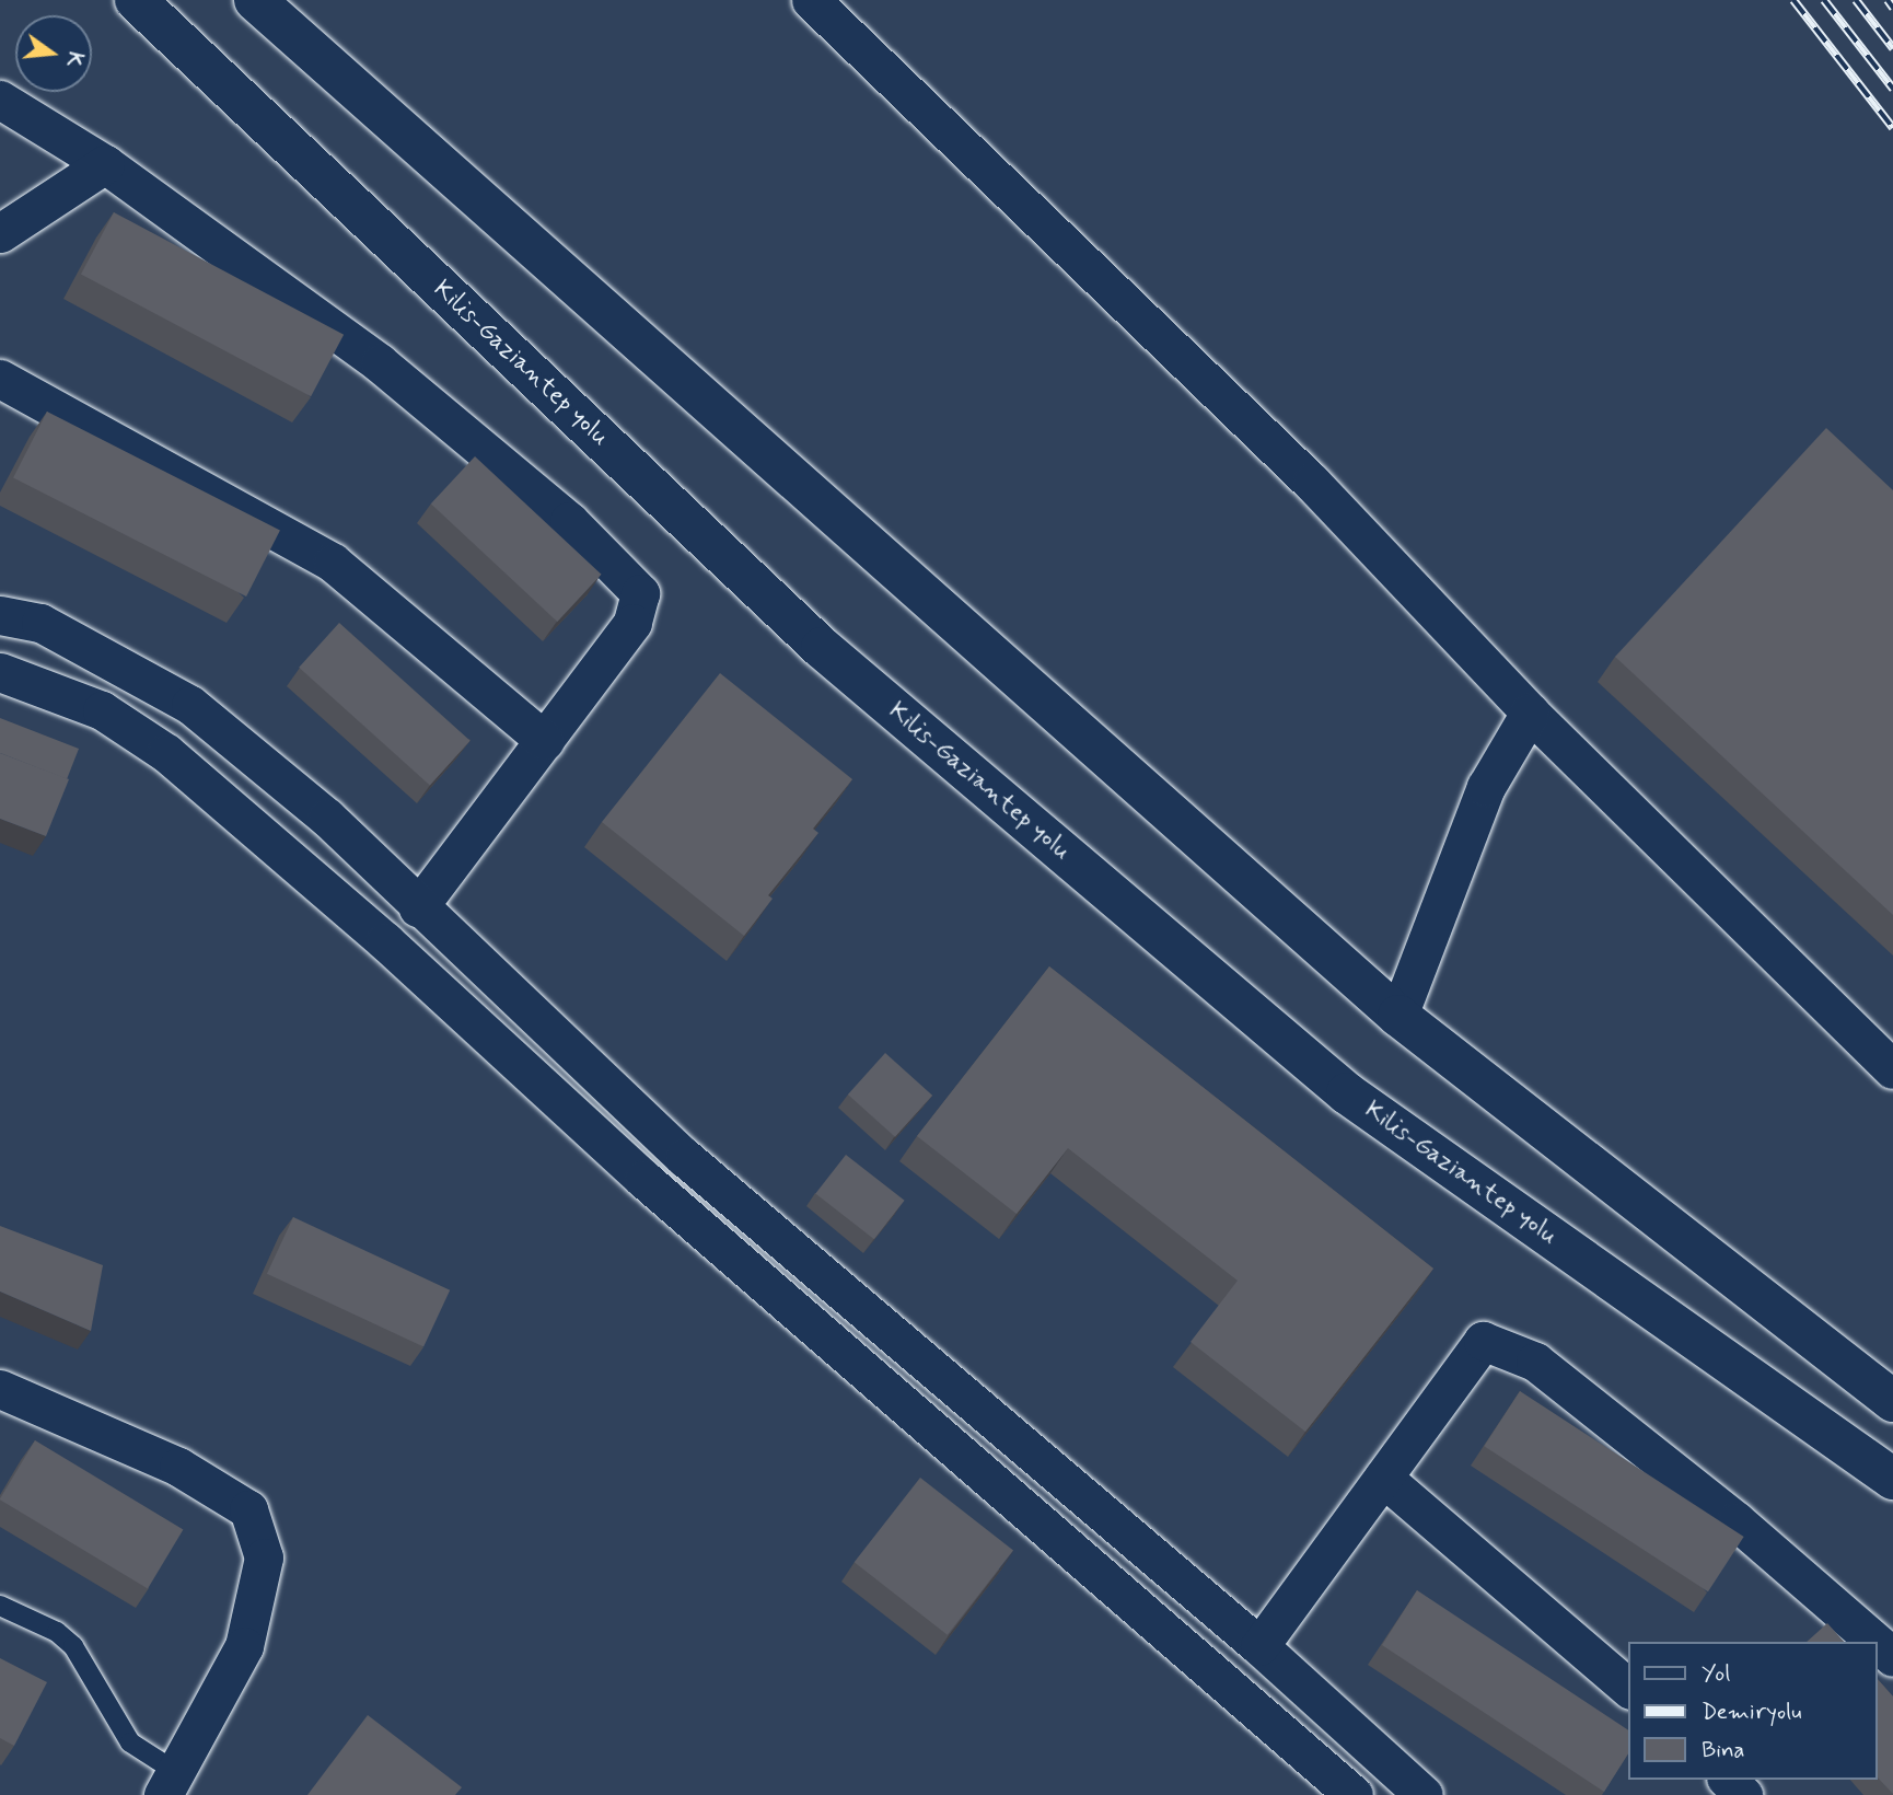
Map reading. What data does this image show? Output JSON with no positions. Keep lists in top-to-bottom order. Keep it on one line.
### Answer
{"streets":{"highway":["Kilis-Gaziantep yolu"]},"legend":["Yol","Demiryolu","Bina"],"north":"right"}
